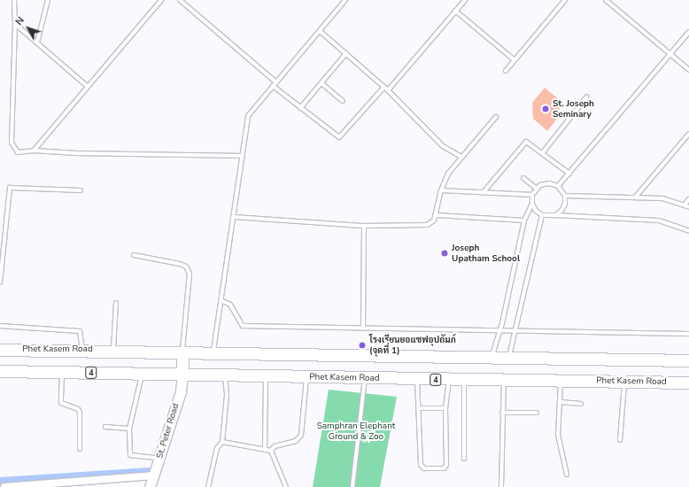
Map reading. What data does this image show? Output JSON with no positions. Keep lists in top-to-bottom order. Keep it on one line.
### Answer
{"streets":{"main road":["Phet Kasem Road","4"],"street":["St. Peter Road"]},"crossings":[["Phet Kasem Road","St. Peter Road"]],"parks":["Samphran Elephant Ground & Zoo"],"places":["St. Joseph Seminary","Joseph Upatham School","โรงเรียนยอแซฟอุปถัมภ์ (จุดที่ 1)"],"north":"top left"}
